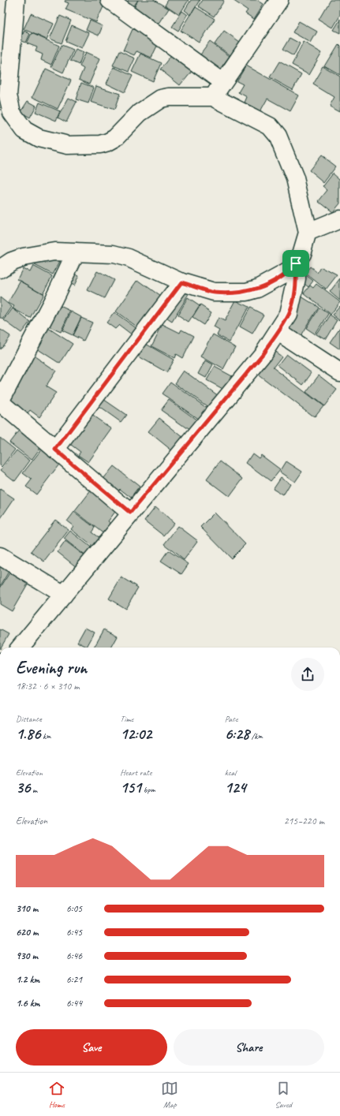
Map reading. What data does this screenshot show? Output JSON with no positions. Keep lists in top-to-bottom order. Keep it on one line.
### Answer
{"page":{"heading":["Evening run","18:32 · 6 × 310 m"],"stats":[["Distance","1.86 km"],["Time","12:02"],["Pace","6:28 /km"],["Elevation","36 m"],["Heart rate","151 bpm"],["kcal","124"]],"chart":["Elevation","215–220 m"],"list":[{"name":"310 m","note":"6:05"},{"name":"620 m","note":"6:45"},{"name":"930 m","note":"6:46"},{"name":"1.2 km","note":"6:21"},{"name":"1.6 km","note":"6:44"}],"buttons":["Save","Share"],"tabs":["Home","Map","Saved"]}}
